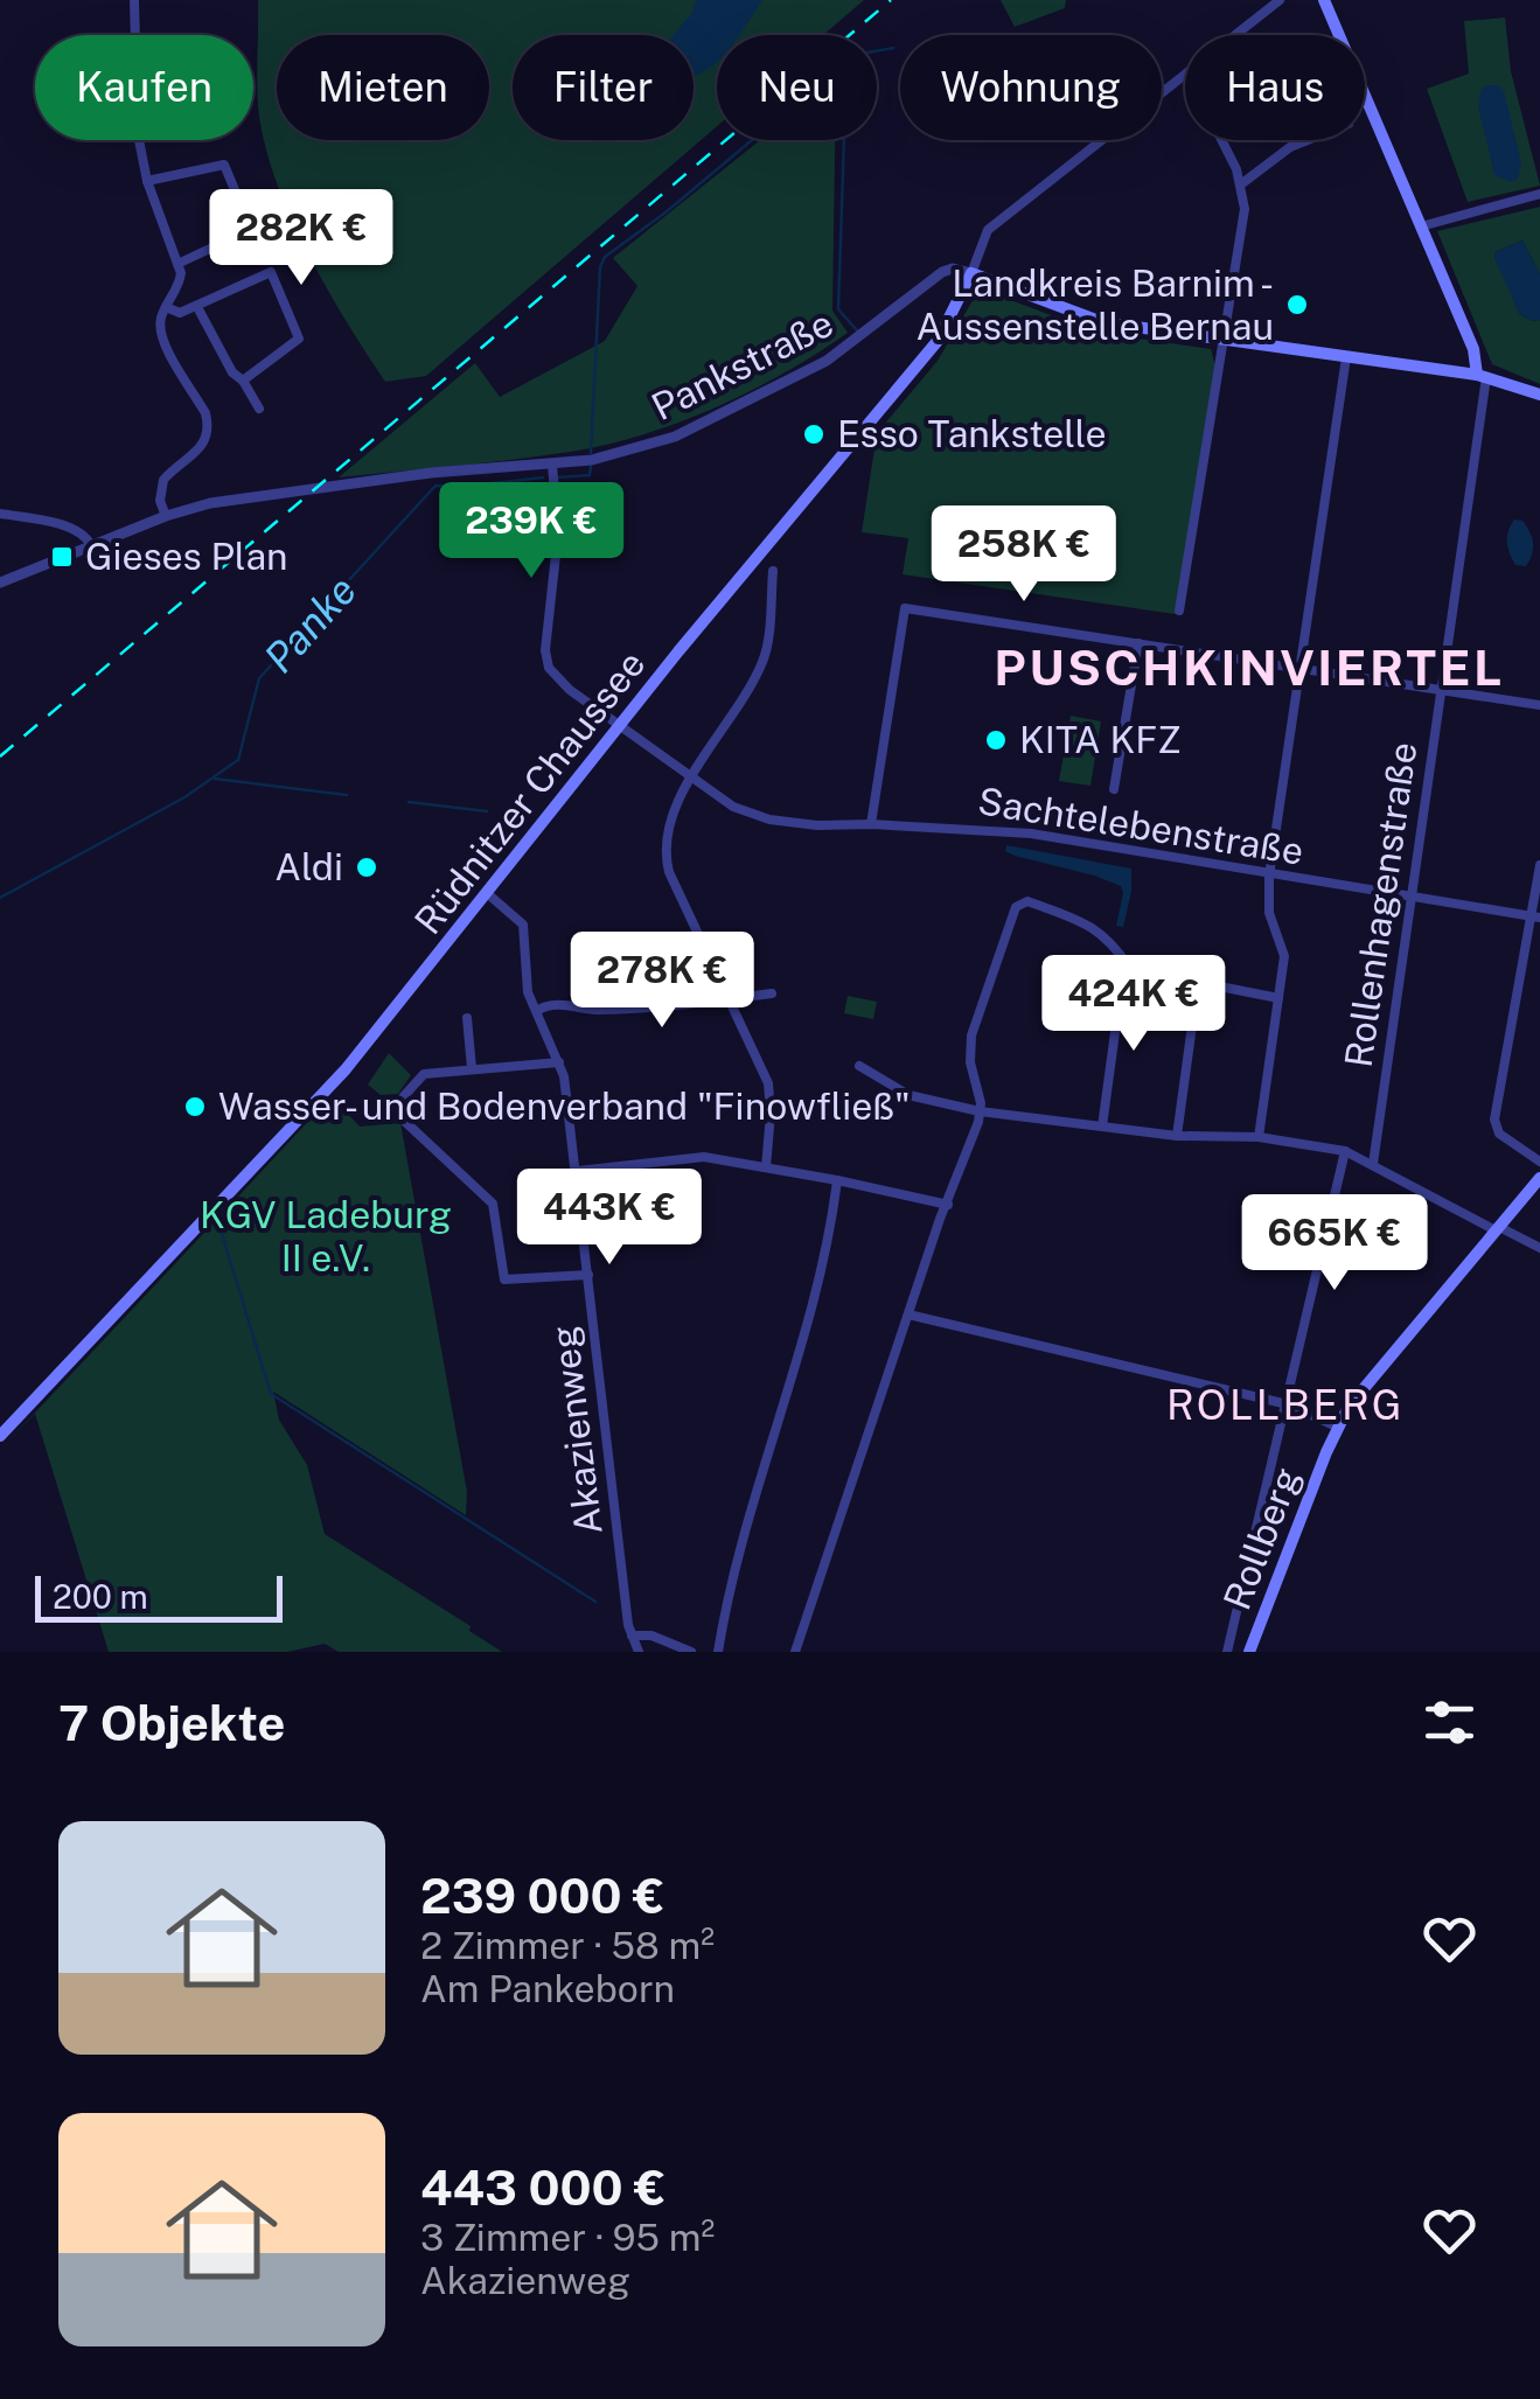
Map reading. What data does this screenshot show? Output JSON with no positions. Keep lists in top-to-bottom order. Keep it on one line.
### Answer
{"streets":{"main road":["Rüdnitzer Chaussee","Rollberg"],"street":["Pankstraße","Sachtelebenstraße","Rollenhagenstraße","Akazienweg"]},"crossings":[["Pankstraße","Rüdnitzer Chaussee"],["Pankstraße","Sachtelebenstraße"],["Rüdnitzer Chaussee","Sachtelebenstraße"],["Rüdnitzer Chaussee","Akazienweg"],["Sachtelebenstraße","Rollenhagenstraße"]],"districts":["PUSCHKINVIERTEL","ROLLBERG"],"water":["Panke"],"parks":["KGV Ladeburg II e.V."],"places":{"other":["Landkreis Barnim - Aussenstelle Bernau","Esso Tankstelle","KITA KFZ","Aldi","Wasser- und Bodenverband \"Finowfließ\""],"transit":["Gieses Plan"]},"scale_bar":"200 m","page":{"chip":["Kaufen","Mieten","Filter","Neu","Wohnung","Haus"],"price":["282K €","239K €","258K €","278K €","424K €","443K €","665K €"],"scale":"200 m","heading":"7 Objekte","list":[{"name":"239 000 €","note":"2 Zimmer · 58 m² · Am Pankeborn"},{"name":"443 000 €","note":"3 Zimmer · 95 m² · Akazienweg"}]}}
